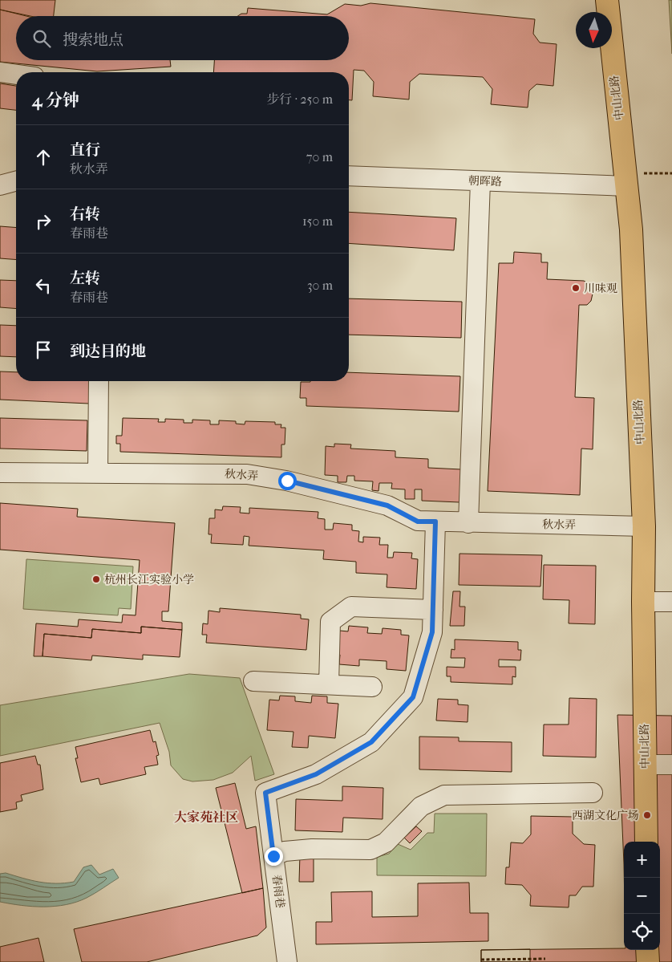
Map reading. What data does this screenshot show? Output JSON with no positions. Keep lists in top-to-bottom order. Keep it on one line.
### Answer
{"streets":{"main road":["中山北路"],"street":["朝晖路","秋水弄","春雨巷"]},"crossings":[["中山北路","朝晖路"],["中山北路","秋水弄"],["秋水弄","春雨巷"]],"districts":["大家苑社区"],"places":["川味观","杭州长江实验小学","西湖文化广场"],"north":"bottom","page":{"search":"搜索地点","heading":["4 分钟","步行 · 250 m"],"list":[["直行","秋水弄","70 m"],["右转","春雨巷","150 m"],["左转","春雨巷","30 m"],"到达目的地"],"map_buttons":["+","−"]}}
